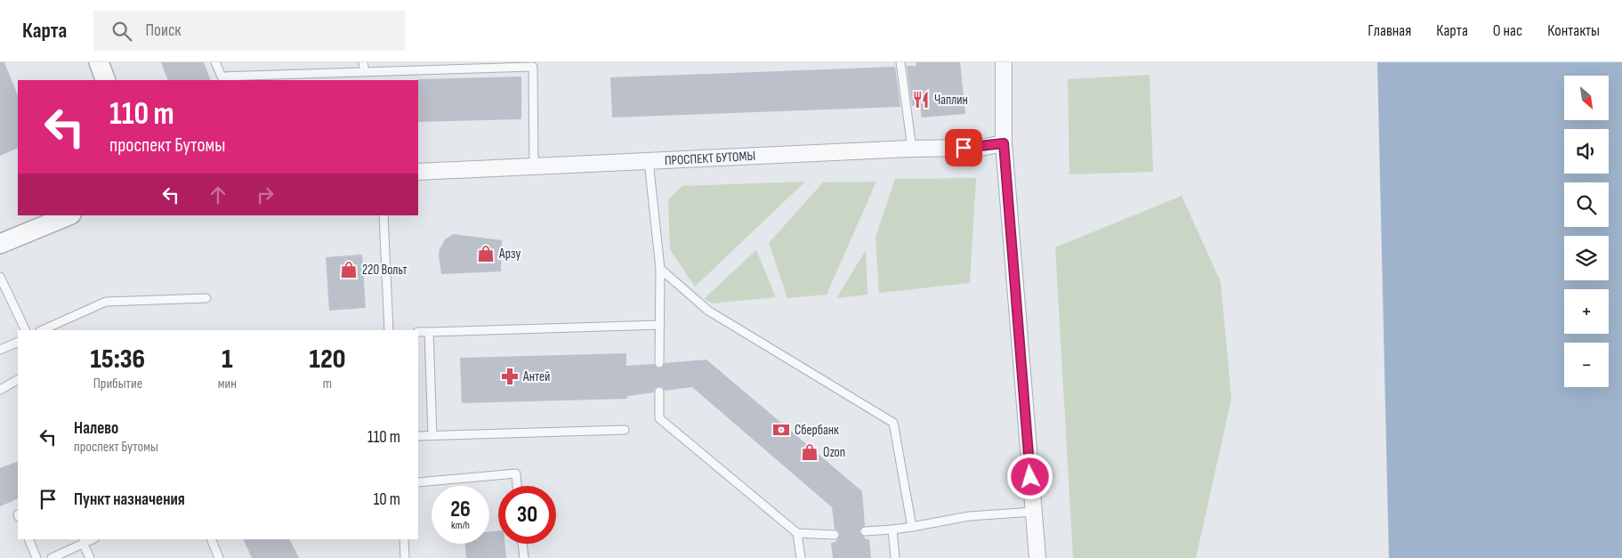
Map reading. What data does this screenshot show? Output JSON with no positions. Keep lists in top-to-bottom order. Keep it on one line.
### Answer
{"streets":{"street":["ПРОСПЕКТ БУТОМЫ"]},"places":{"restaurant":["Чаплин"],"shop":["Арзу","220 Вольт","Ozon"],"pharmacy":["Антей"],"bank":["Сбербанк"]},"north":"bottom right","page":{"header":"Карта","search":"Поиск","nav":["Главная","Карта","О нас","Контакты"],"map_buttons":["+","−"],"turn":["110 m","проспект Бутомы"],"eta":["15:36","Прибытие","1","мин","120","m"],"list":[{"name":"Налево","note":"проспект Бутомы","value":"110 m"},{"name":"Пункт назначения","value":"10 m"}],"speed":"26 km/h","limit":"30"}}
